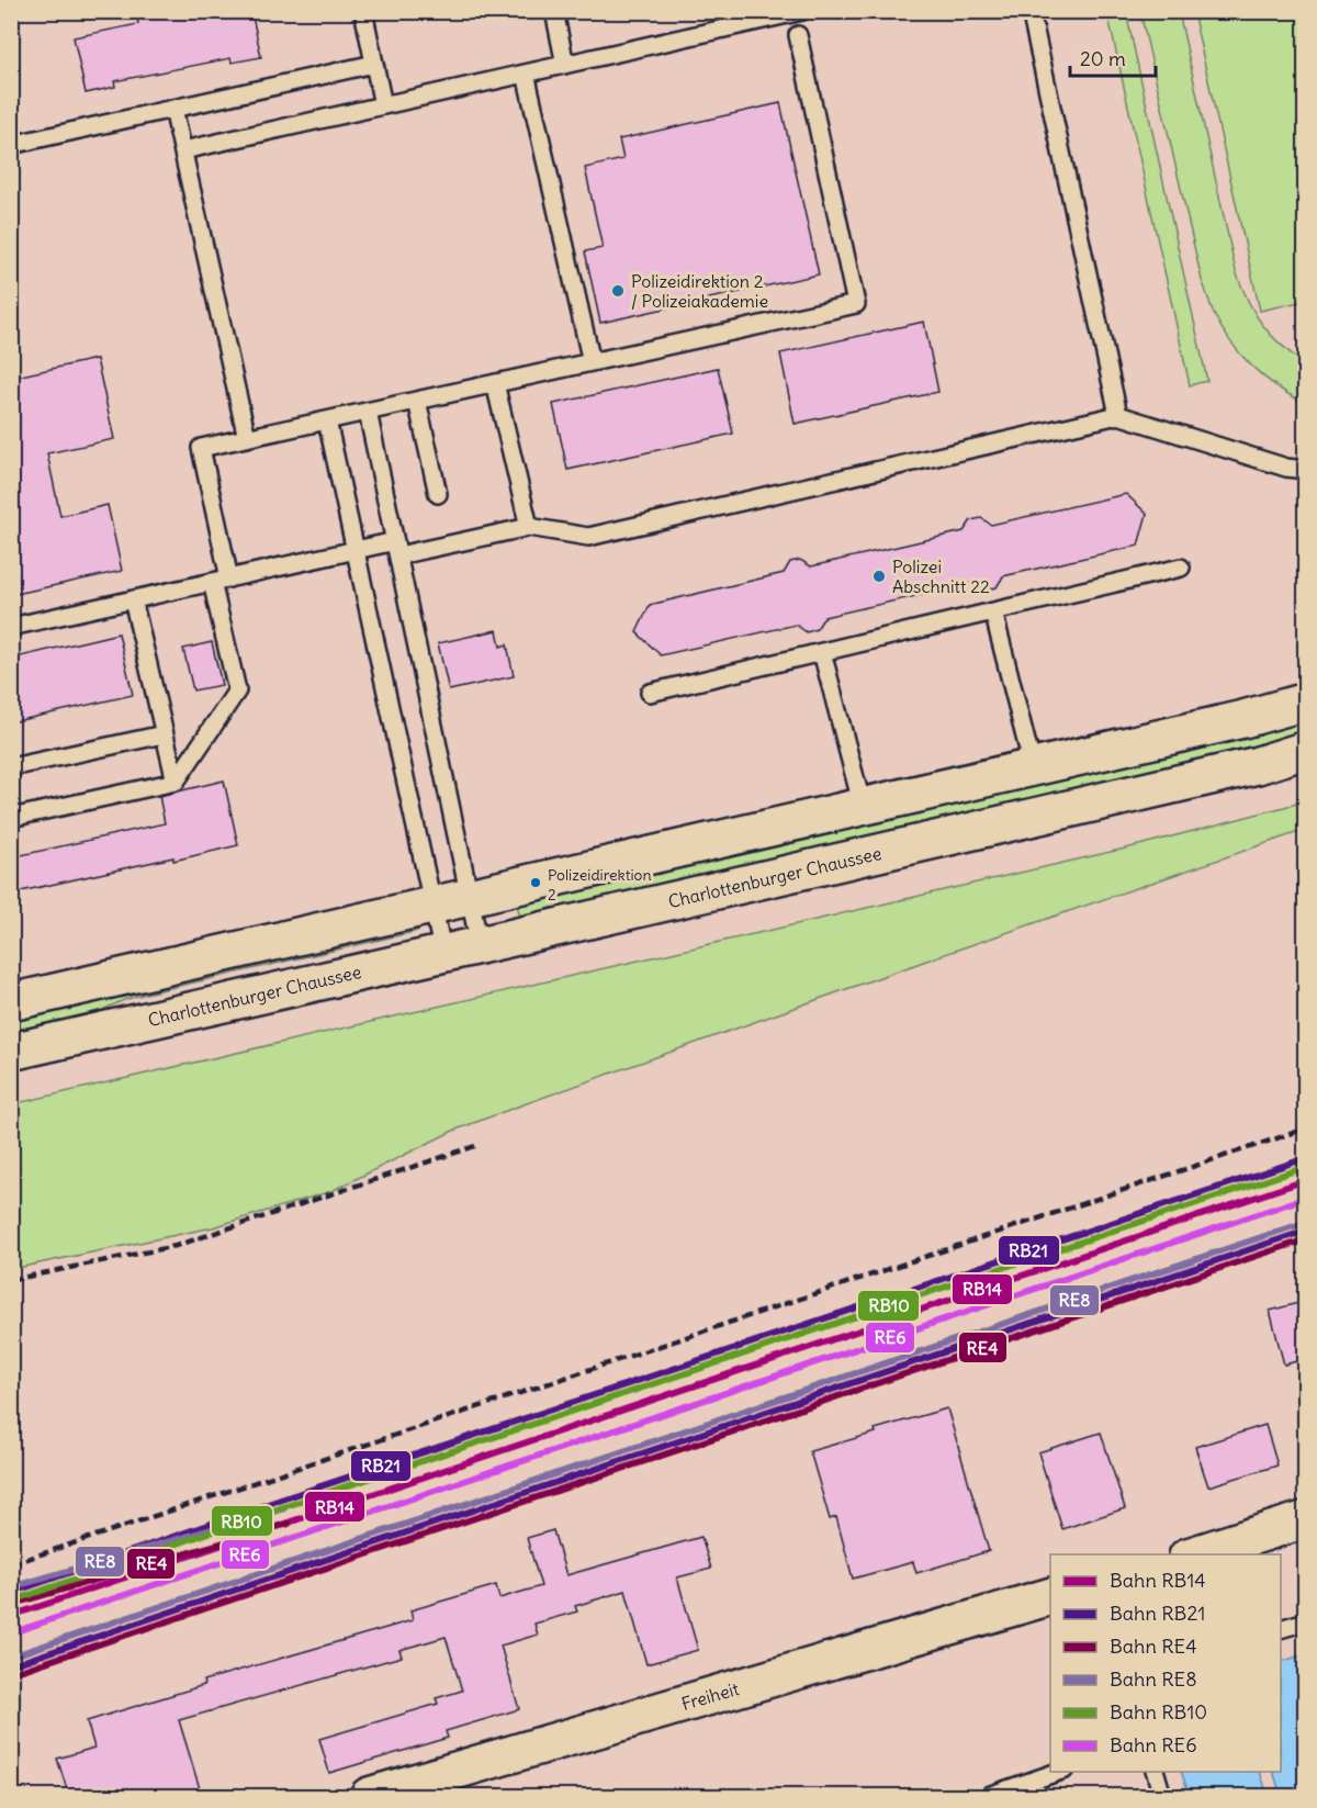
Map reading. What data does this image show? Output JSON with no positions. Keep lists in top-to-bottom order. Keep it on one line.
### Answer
{"streets":{"main road":["Charlottenburger Chaussee","Freiheit"]},"places":["Polizeidirektion 2 / Polizeiakademie","Polizei Abschnitt 22","Polizeidirektion 2"],"lines":["rail line RB21","rail line RB10","rail line RB14","rail line RE6","rail line RE8","rail line RE4"],"legend":["Bahn RB14","Bahn RB21","Bahn RE4","Bahn RE8","Bahn RB10","Bahn RE6"],"scale_bar":"20 m"}
